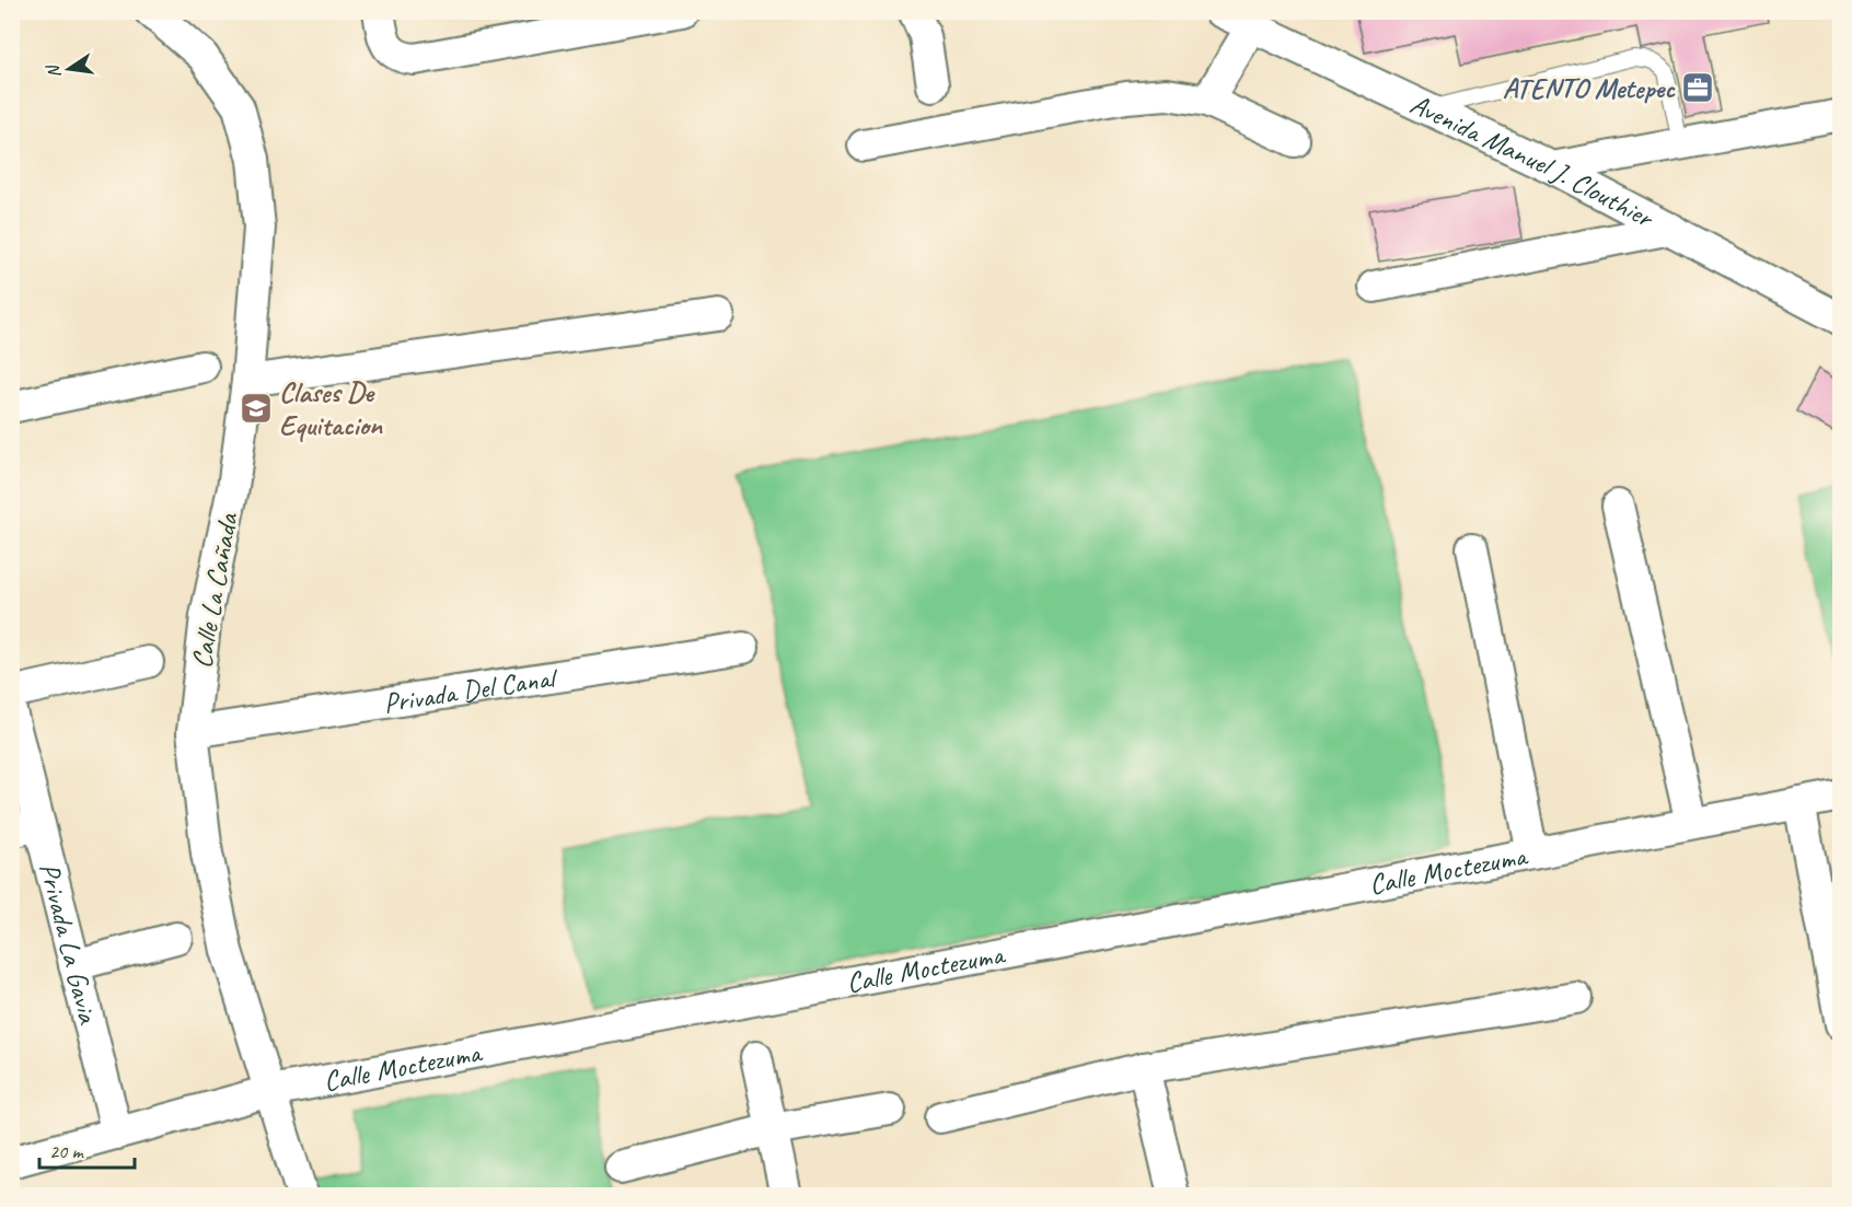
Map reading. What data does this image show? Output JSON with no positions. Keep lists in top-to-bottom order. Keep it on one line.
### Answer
{"streets":{"street":["Avenida Manuel J. Clouthier","Calle La Cañada","Privada Del Canal","Calle Moctezuma","Privada La Gavia"]},"crossings":[["Calle La Cañada","Privada Del Canal"],["Calle La Cañada","Calle Moctezuma"],["Calle Moctezuma","Privada La Gavia"]],"places":{"office":["ATENTO Metepec"],"school or university":["Clases De Equitacion"]},"scale_bar":"20 m","north":"left"}
